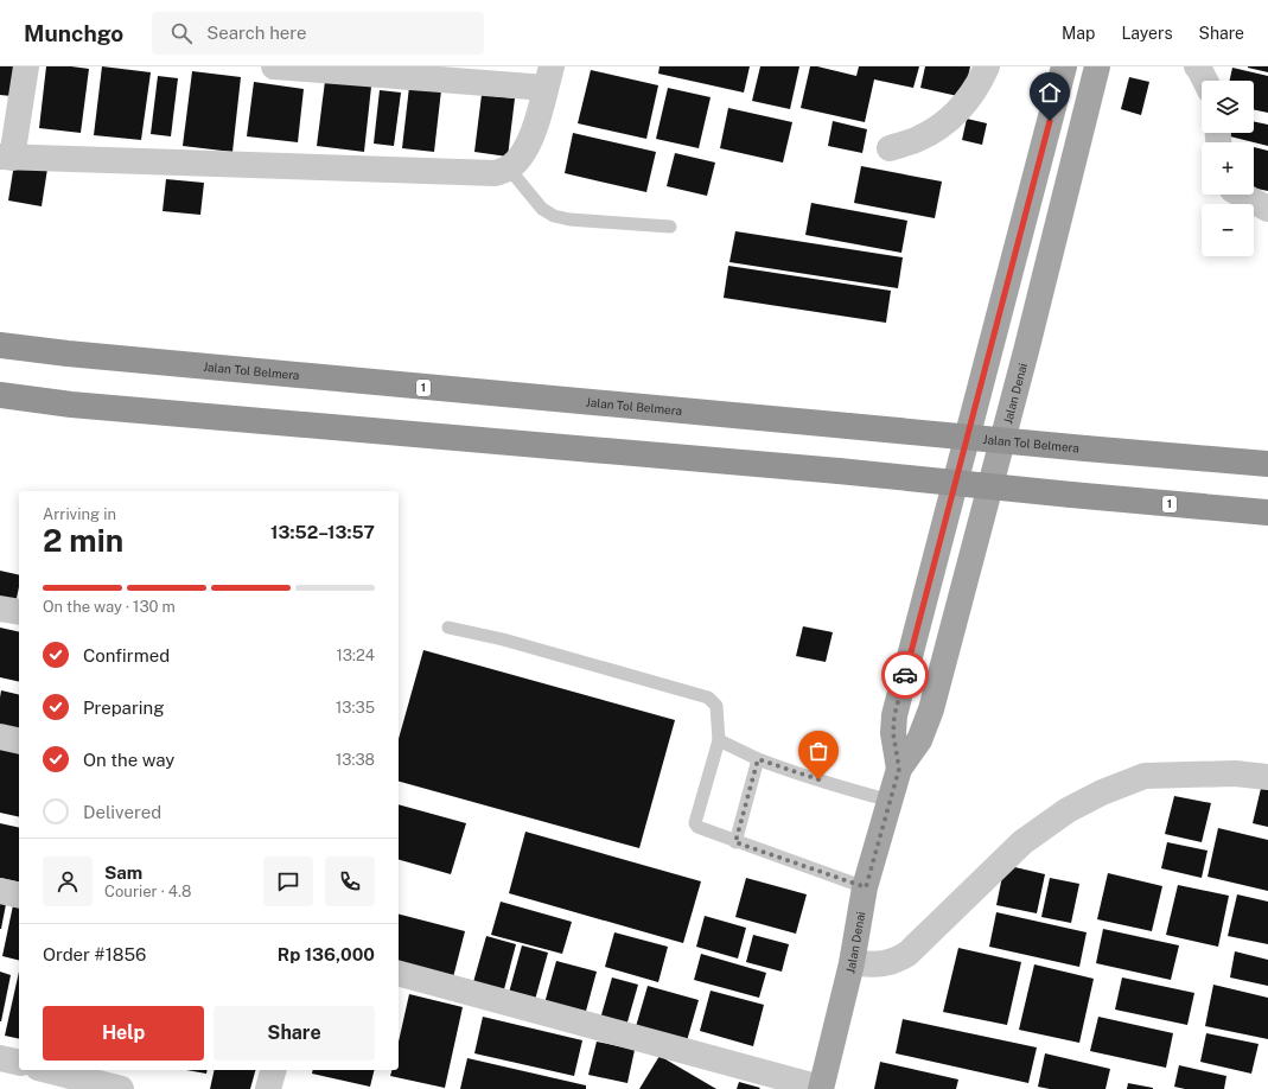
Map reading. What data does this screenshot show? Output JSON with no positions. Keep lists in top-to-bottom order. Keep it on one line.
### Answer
{"streets":{"highway":["Jalan Tol Belmera","1"],"main road":["Jalan Denai"]},"page":{"header":"Munchgo","search":"Search here","nav":["Map","Layers","Share"],"map_buttons":["+","−"],"heading":["2 min","Arriving in","13:52–13:57"],"panel":["Sam","Courier · 4.8","Order #1856","Rp 136,000"],"bar":"On the way · 130 m","list":[["Confirmed","13:24"],["Preparing","13:35"],["On the way","13:38"],"Delivered"],"buttons":["Help","Share"]}}
